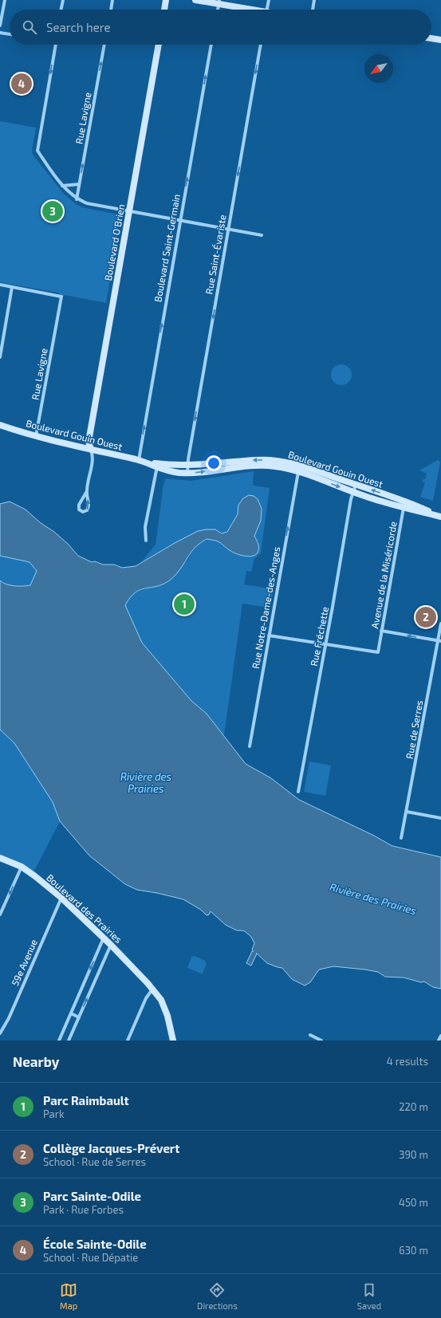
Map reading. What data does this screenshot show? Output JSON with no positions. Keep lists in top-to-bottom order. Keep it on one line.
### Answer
{"streets":{"street":["Rue Lavigne","Boulevard O'Brien","Boulevard Saint-Germain","Rue Saint-Évariste","Boulevard Gouin Ouest","Avenue de la Miséricorde","Rue Notre-Dame-des-Anges","Rue Fréchette","Rue de Serres","Boulevard des Prairies","59e Avenue"]},"crossings":[["Rue Lavigne","Boulevard Gouin Ouest"],["Boulevard O'Brien","Boulevard Gouin Ouest"],["Boulevard Saint-Germain","Boulevard Gouin Ouest"],["Rue Saint-Évariste","Boulevard Gouin Ouest"],["Boulevard Gouin Ouest","Avenue de la Miséricorde"],["Boulevard Gouin Ouest","Rue Notre-Dame-des-Anges"],["Boulevard Gouin Ouest","Rue Fréchette"],["Avenue de la Miséricorde","Rue Fréchette"],["Boulevard des Prairies","59e Avenue"]],"one_way":["Rue Lavigne","Boulevard Saint-Germain","Rue Saint-Évariste","Rue Notre-Dame-des-Anges"],"water":["Rivière des Prairies"],"north":"bottom left","page":{"search":"Search here","pins":["4","3","1","2"],"heading":["Nearby","4 results"],"list":[{"mark":"1","name":"Parc Raimbault","note":"Park","value":"220 m"},{"mark":"2","name":"Collège Jacques-Prévert","note":"School · Rue de Serres","value":"390 m"},{"mark":"3","name":"Parc Sainte-Odile","note":"Park · Rue Forbes","value":"450 m"},{"mark":"4","name":"École Sainte-Odile","note":"School · Rue Dépatie","value":"630 m"}],"nav":["Map","Directions","Saved"]}}
